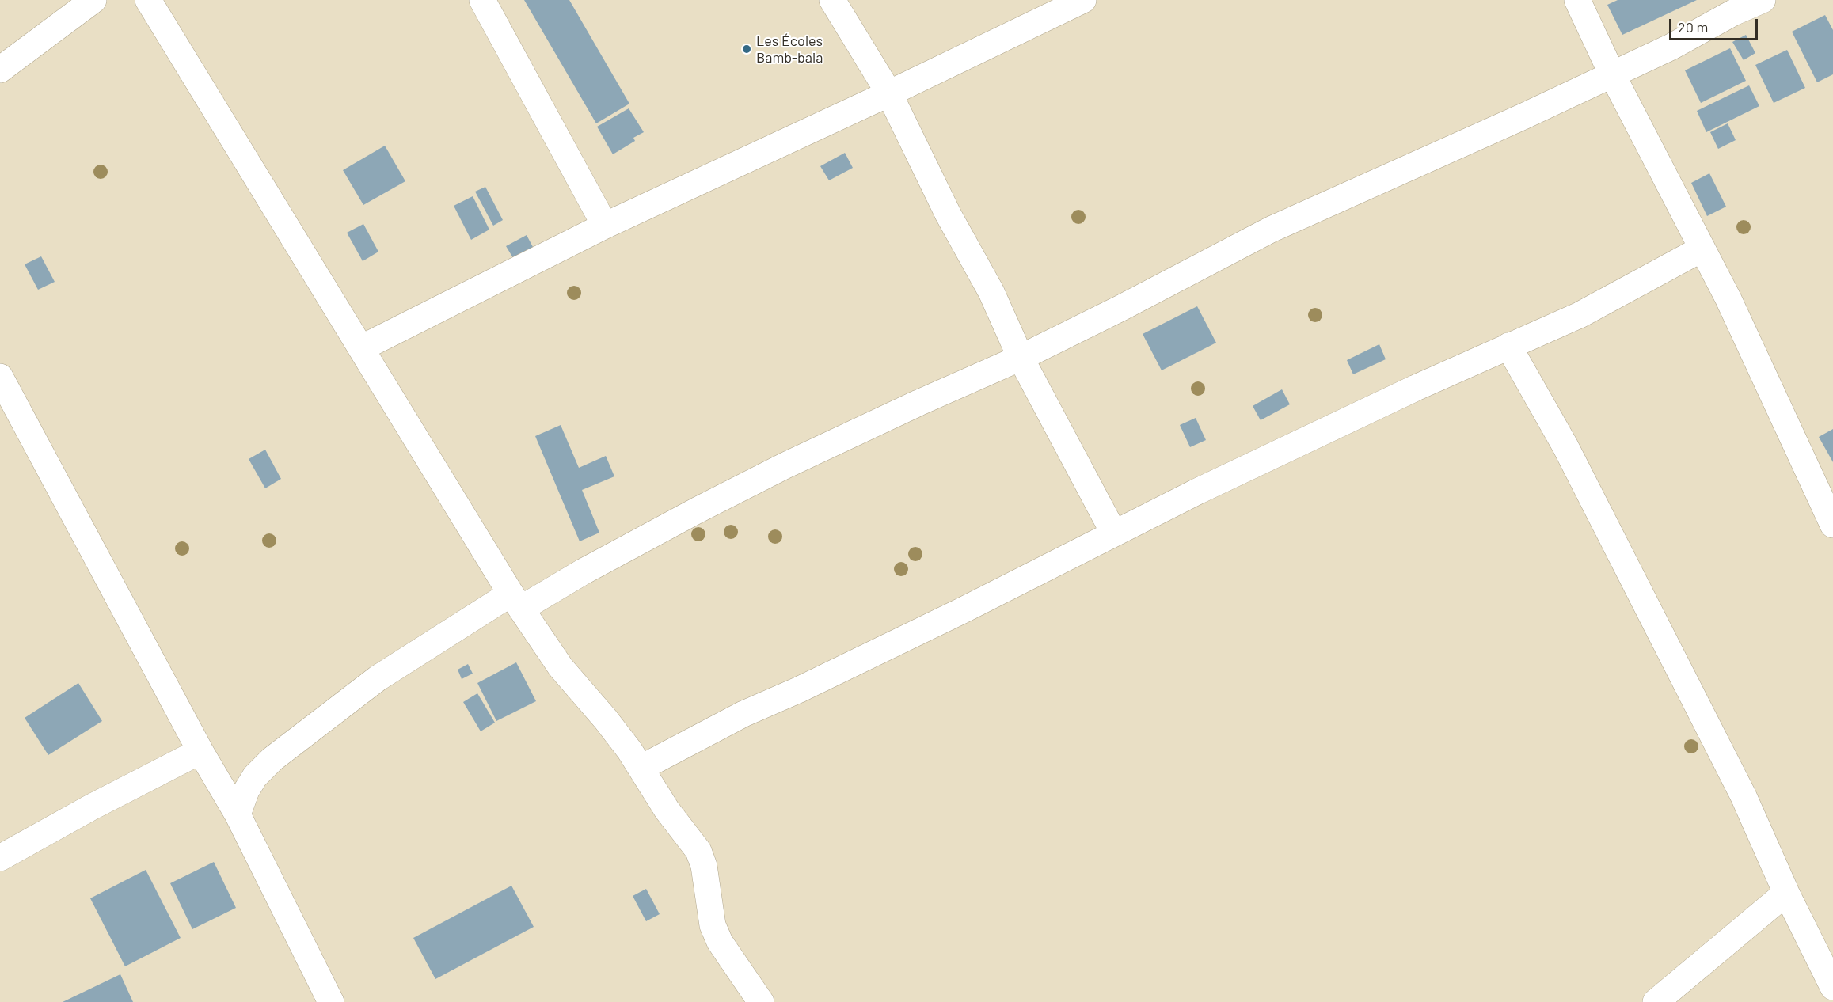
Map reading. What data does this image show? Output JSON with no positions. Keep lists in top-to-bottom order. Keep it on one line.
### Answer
{"places":["Les Écoles Bamb-bala"],"scale_bar":"20 m"}
